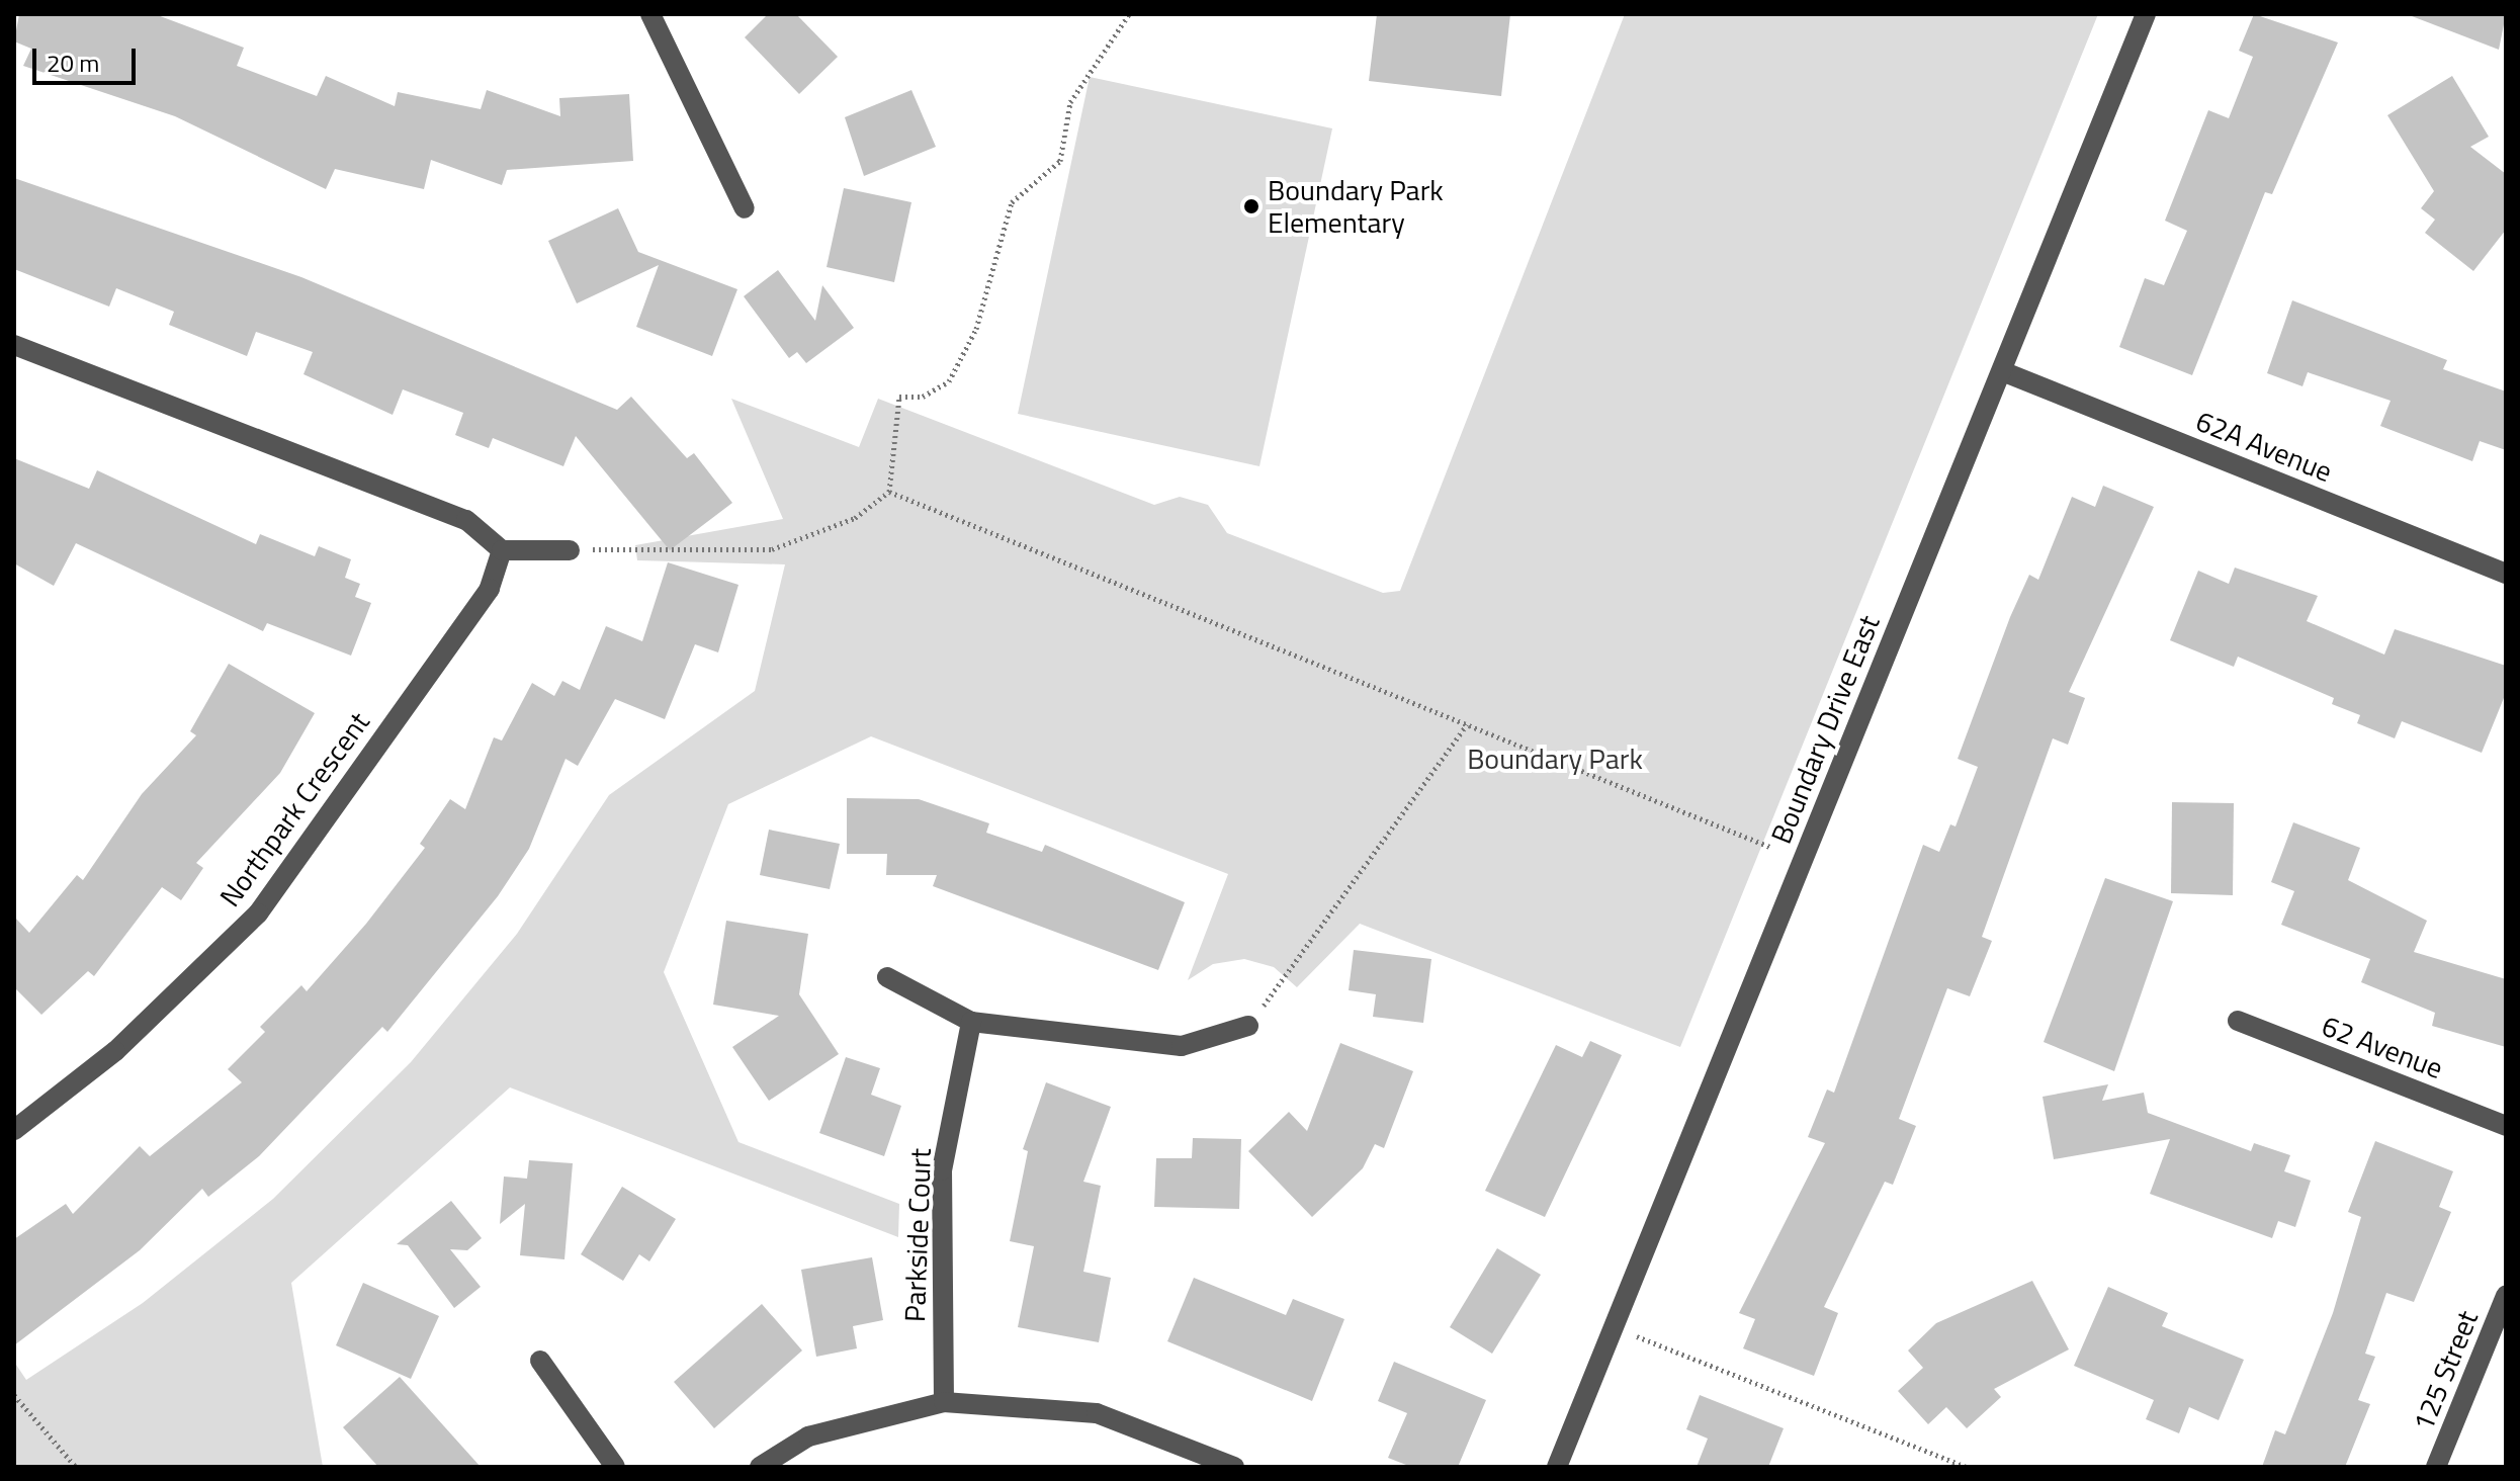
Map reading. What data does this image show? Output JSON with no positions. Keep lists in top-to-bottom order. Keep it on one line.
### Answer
{"streets":{"street":["62A Avenue","Boundary Drive East","Northpark Crescent","62 Avenue","Parkside Court","125 Street"]},"crossings":[["62A Avenue","Boundary Drive East"]],"parks":["Boundary Park"],"places":["Boundary Park Elementary"],"scale_bar":"20 m"}
